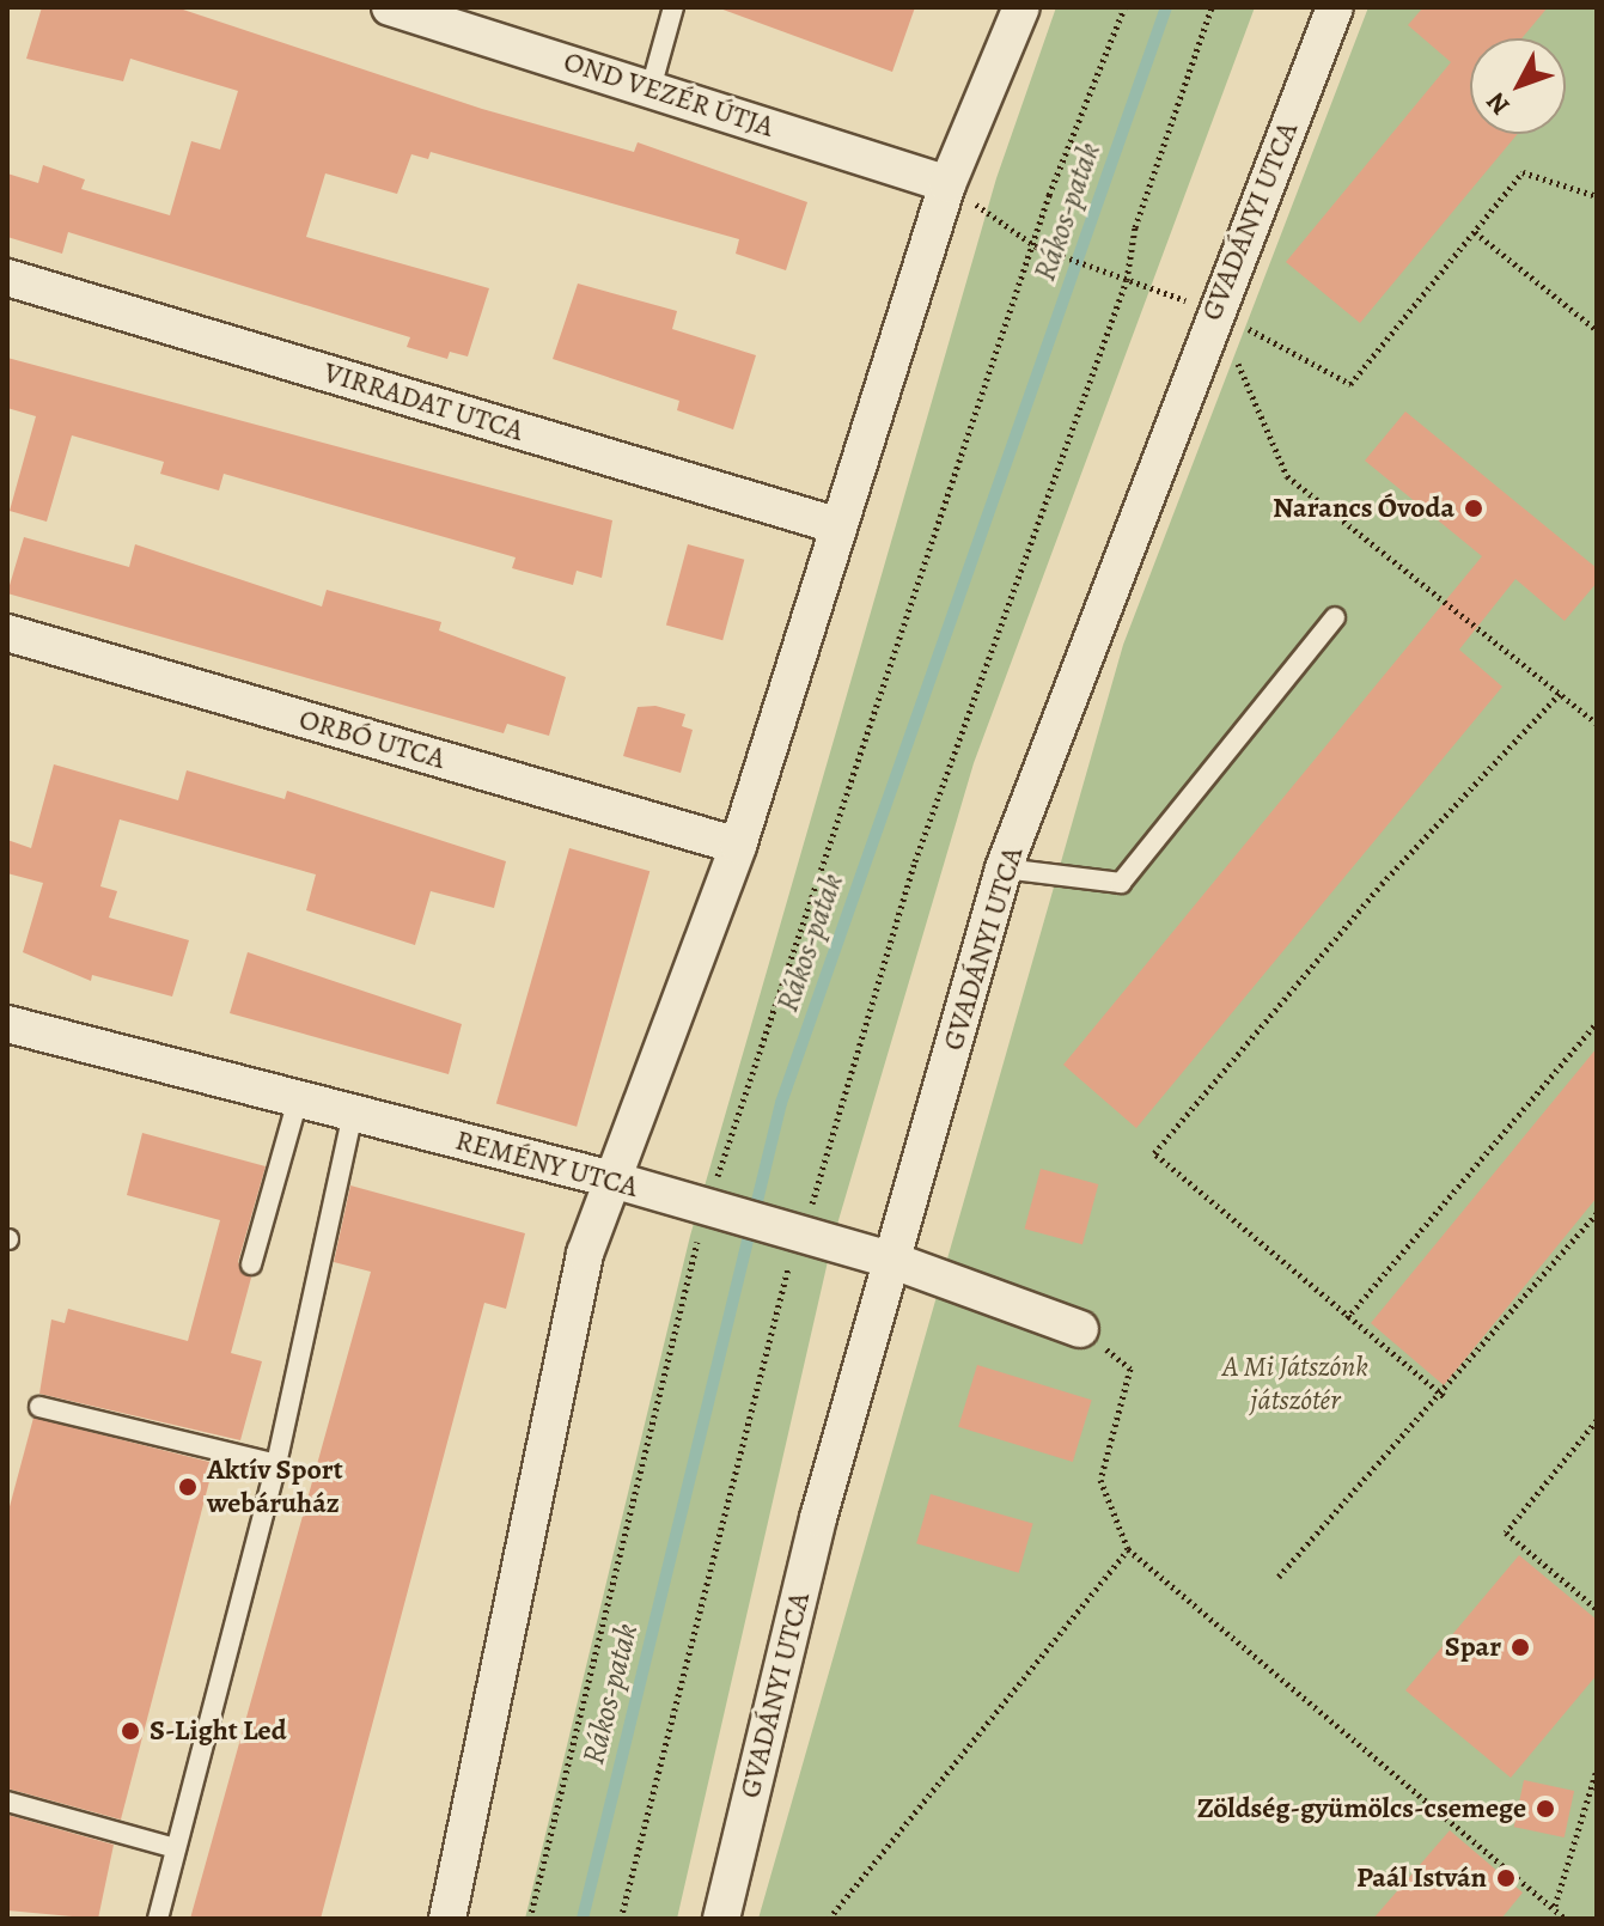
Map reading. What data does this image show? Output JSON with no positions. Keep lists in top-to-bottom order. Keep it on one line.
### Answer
{"streets":{"street":["OND VEZÉR ÚTJA","GVADÁNYI UTCA","VIRRADAT UTCA","ORBÓ UTCA","REMÉNY UTCA"]},"crossings":[["GVADÁNYI UTCA","REMÉNY UTCA"]],"water":["Rákos-patak"],"parks":["A Mi Játszónk játszótér"],"places":["Narancs Óvoda","Aktív Sport webáruház","Spar","S-Light Led","Zöldség-gyümölcs-csemege","Paál István"],"north":"bottom left"}
